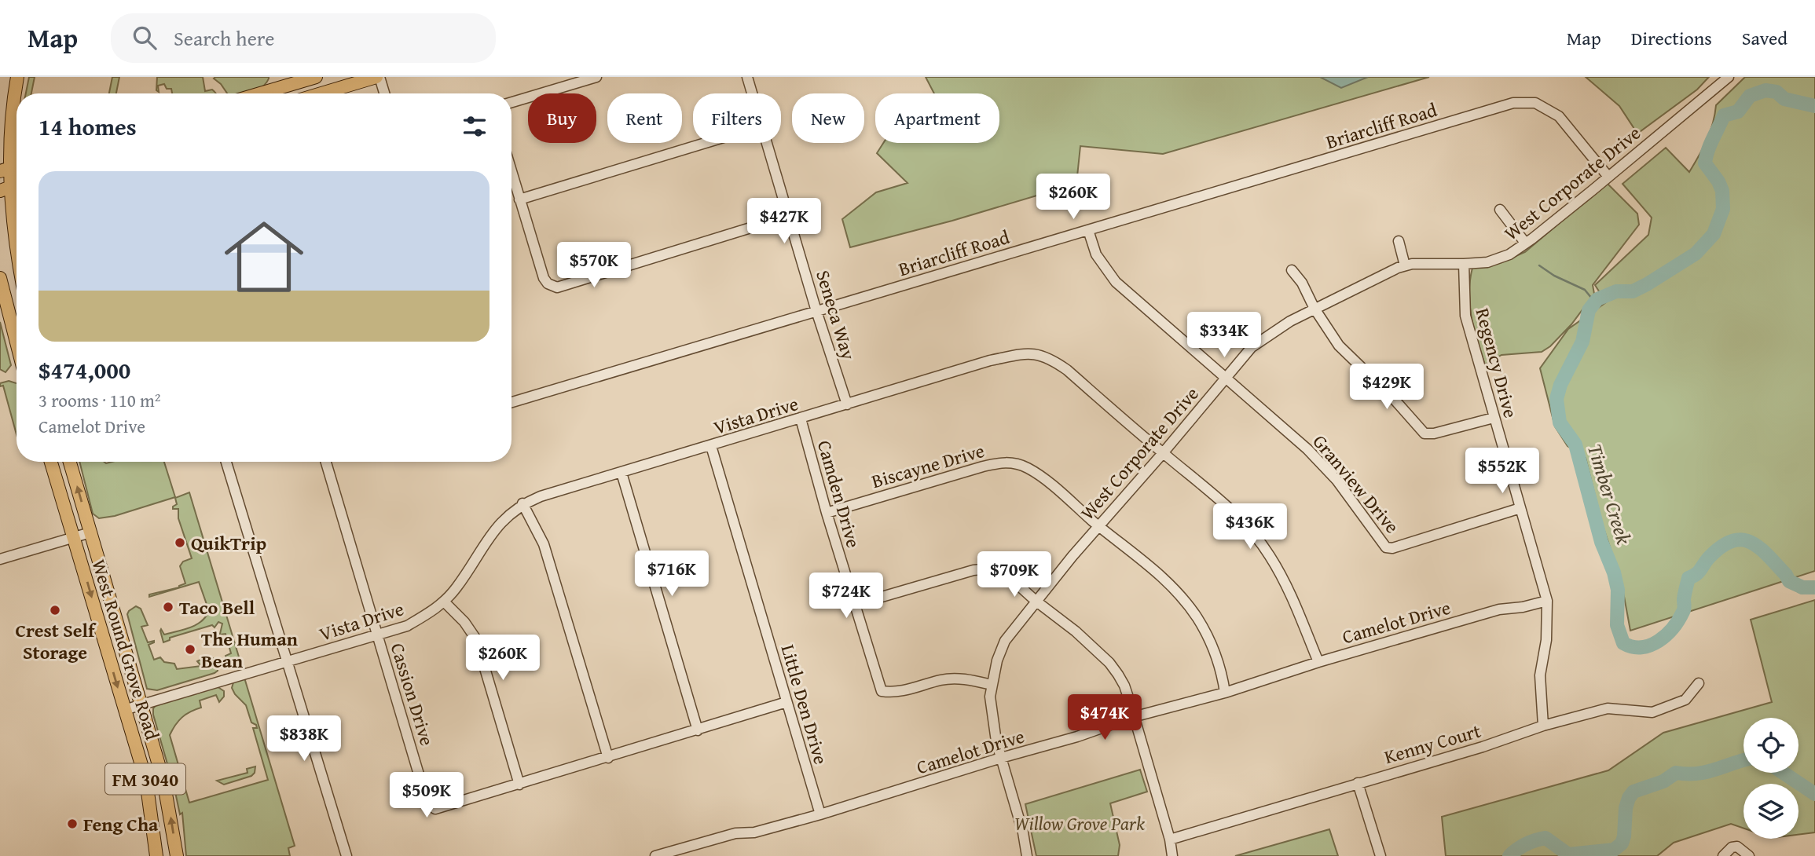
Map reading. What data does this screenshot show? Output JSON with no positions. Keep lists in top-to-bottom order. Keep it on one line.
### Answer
{"streets":{"main road":["West Round Grove Road","FM 3040"],"street":["Briarcliff Road","West Corporate Drive","Seneca Way","Regency Drive","Vista Drive","Biscayne Drive","Granview Drive","Camden Drive","Camelot Drive","Cassion Drive","Little Den Drive","Kenny Court"]},"crossings":[["Briarcliff Road","West Corporate Drive"],["Briarcliff Road","Seneca Way"],["Briarcliff Road","Granview Drive"],["West Corporate Drive","Regency Drive"],["West Corporate Drive","Vista Drive"],["West Corporate Drive","Biscayne Drive"],["West Corporate Drive","Granview Drive"],["West Corporate Drive","Camden Drive"],["West Corporate Drive","Camelot Drive"],["Seneca Way","Vista Drive"],["Regency Drive","Granview Drive"],["Regency Drive","Camelot Drive"],["Regency Drive","Kenny Court"],["Vista Drive","Camden Drive"],["Vista Drive","Camelot Drive"],["Vista Drive","West Round Grove Road"],["Vista Drive","Cassion Drive"],["Vista Drive","Little Den Drive"],["Biscayne Drive","Camden Drive"],["Biscayne Drive","Camelot Drive"],["Camelot Drive","Little Den Drive"],["Cassion Drive","Little Den Drive"]],"water":["Timber Creek"],"parks":["Willow Grove Park"],"places":["QuikTrip","Taco Bell","Crest Self Storage","The Human Bean","Feng Cha"],"page":{"header":"Map","search":"Search here","nav":["Map","Directions","Saved"],"chip":["Buy","Rent","Filters","New","Apartment"],"heading":"14 homes","list":[{"name":"$474,000","note":"3 rooms · 110 m² · Camelot Drive"}],"price":["$260K","$427K","$570K","$334K","$429K","$552K","$436K","$716K","$709K","$724K","$260K","$474K","$838K","$509K"]}}
